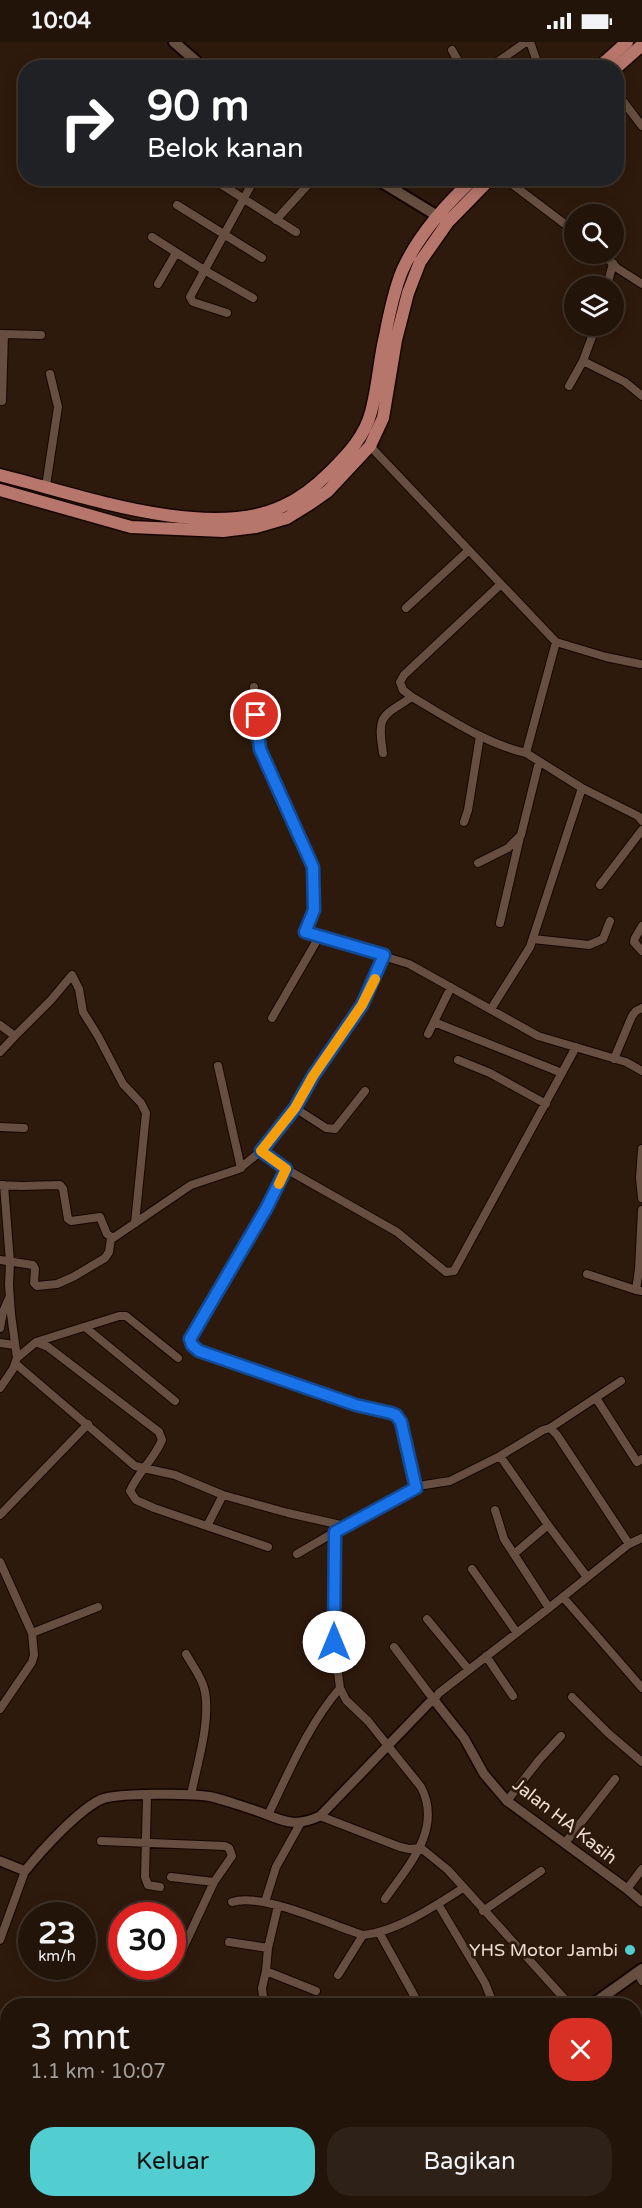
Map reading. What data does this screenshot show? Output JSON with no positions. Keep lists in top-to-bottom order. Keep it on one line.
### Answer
{"streets":{"street":["Jalan HA Kasih"]},"places":["YHS Motor Jambi"],"page":{"status":"10:04","turn":["90 m","Belok kanan"],"speed":"23 km/h","limit":"30","heading":["3 mnt","1.1 km · 10:07"],"buttons":["Keluar","Bagikan"]}}
